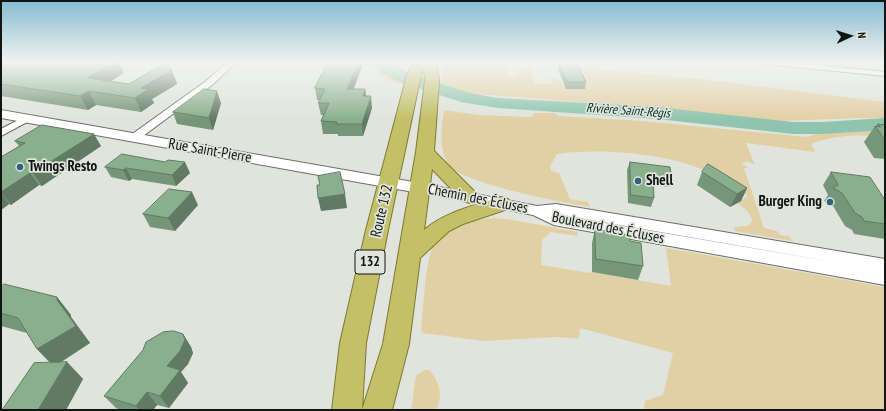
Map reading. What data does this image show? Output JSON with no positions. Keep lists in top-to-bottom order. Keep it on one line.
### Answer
{"streets":{"highway":["Route 132","132"],"main road":["Rue Saint-Pierre"],"street":["Chemin des Écluses","Boulevard des Écluses"]},"crossings":[["Rue Saint-Pierre","Chemin des Écluses"],["Rue Saint-Pierre","Route 132"],["Chemin des Écluses","Route 132"],["Chemin des Écluses","Boulevard des Écluses"]],"water":["Rivière Saint-Régis"],"places":["Twings Resto","Shell","Burger King"],"north":"right"}
